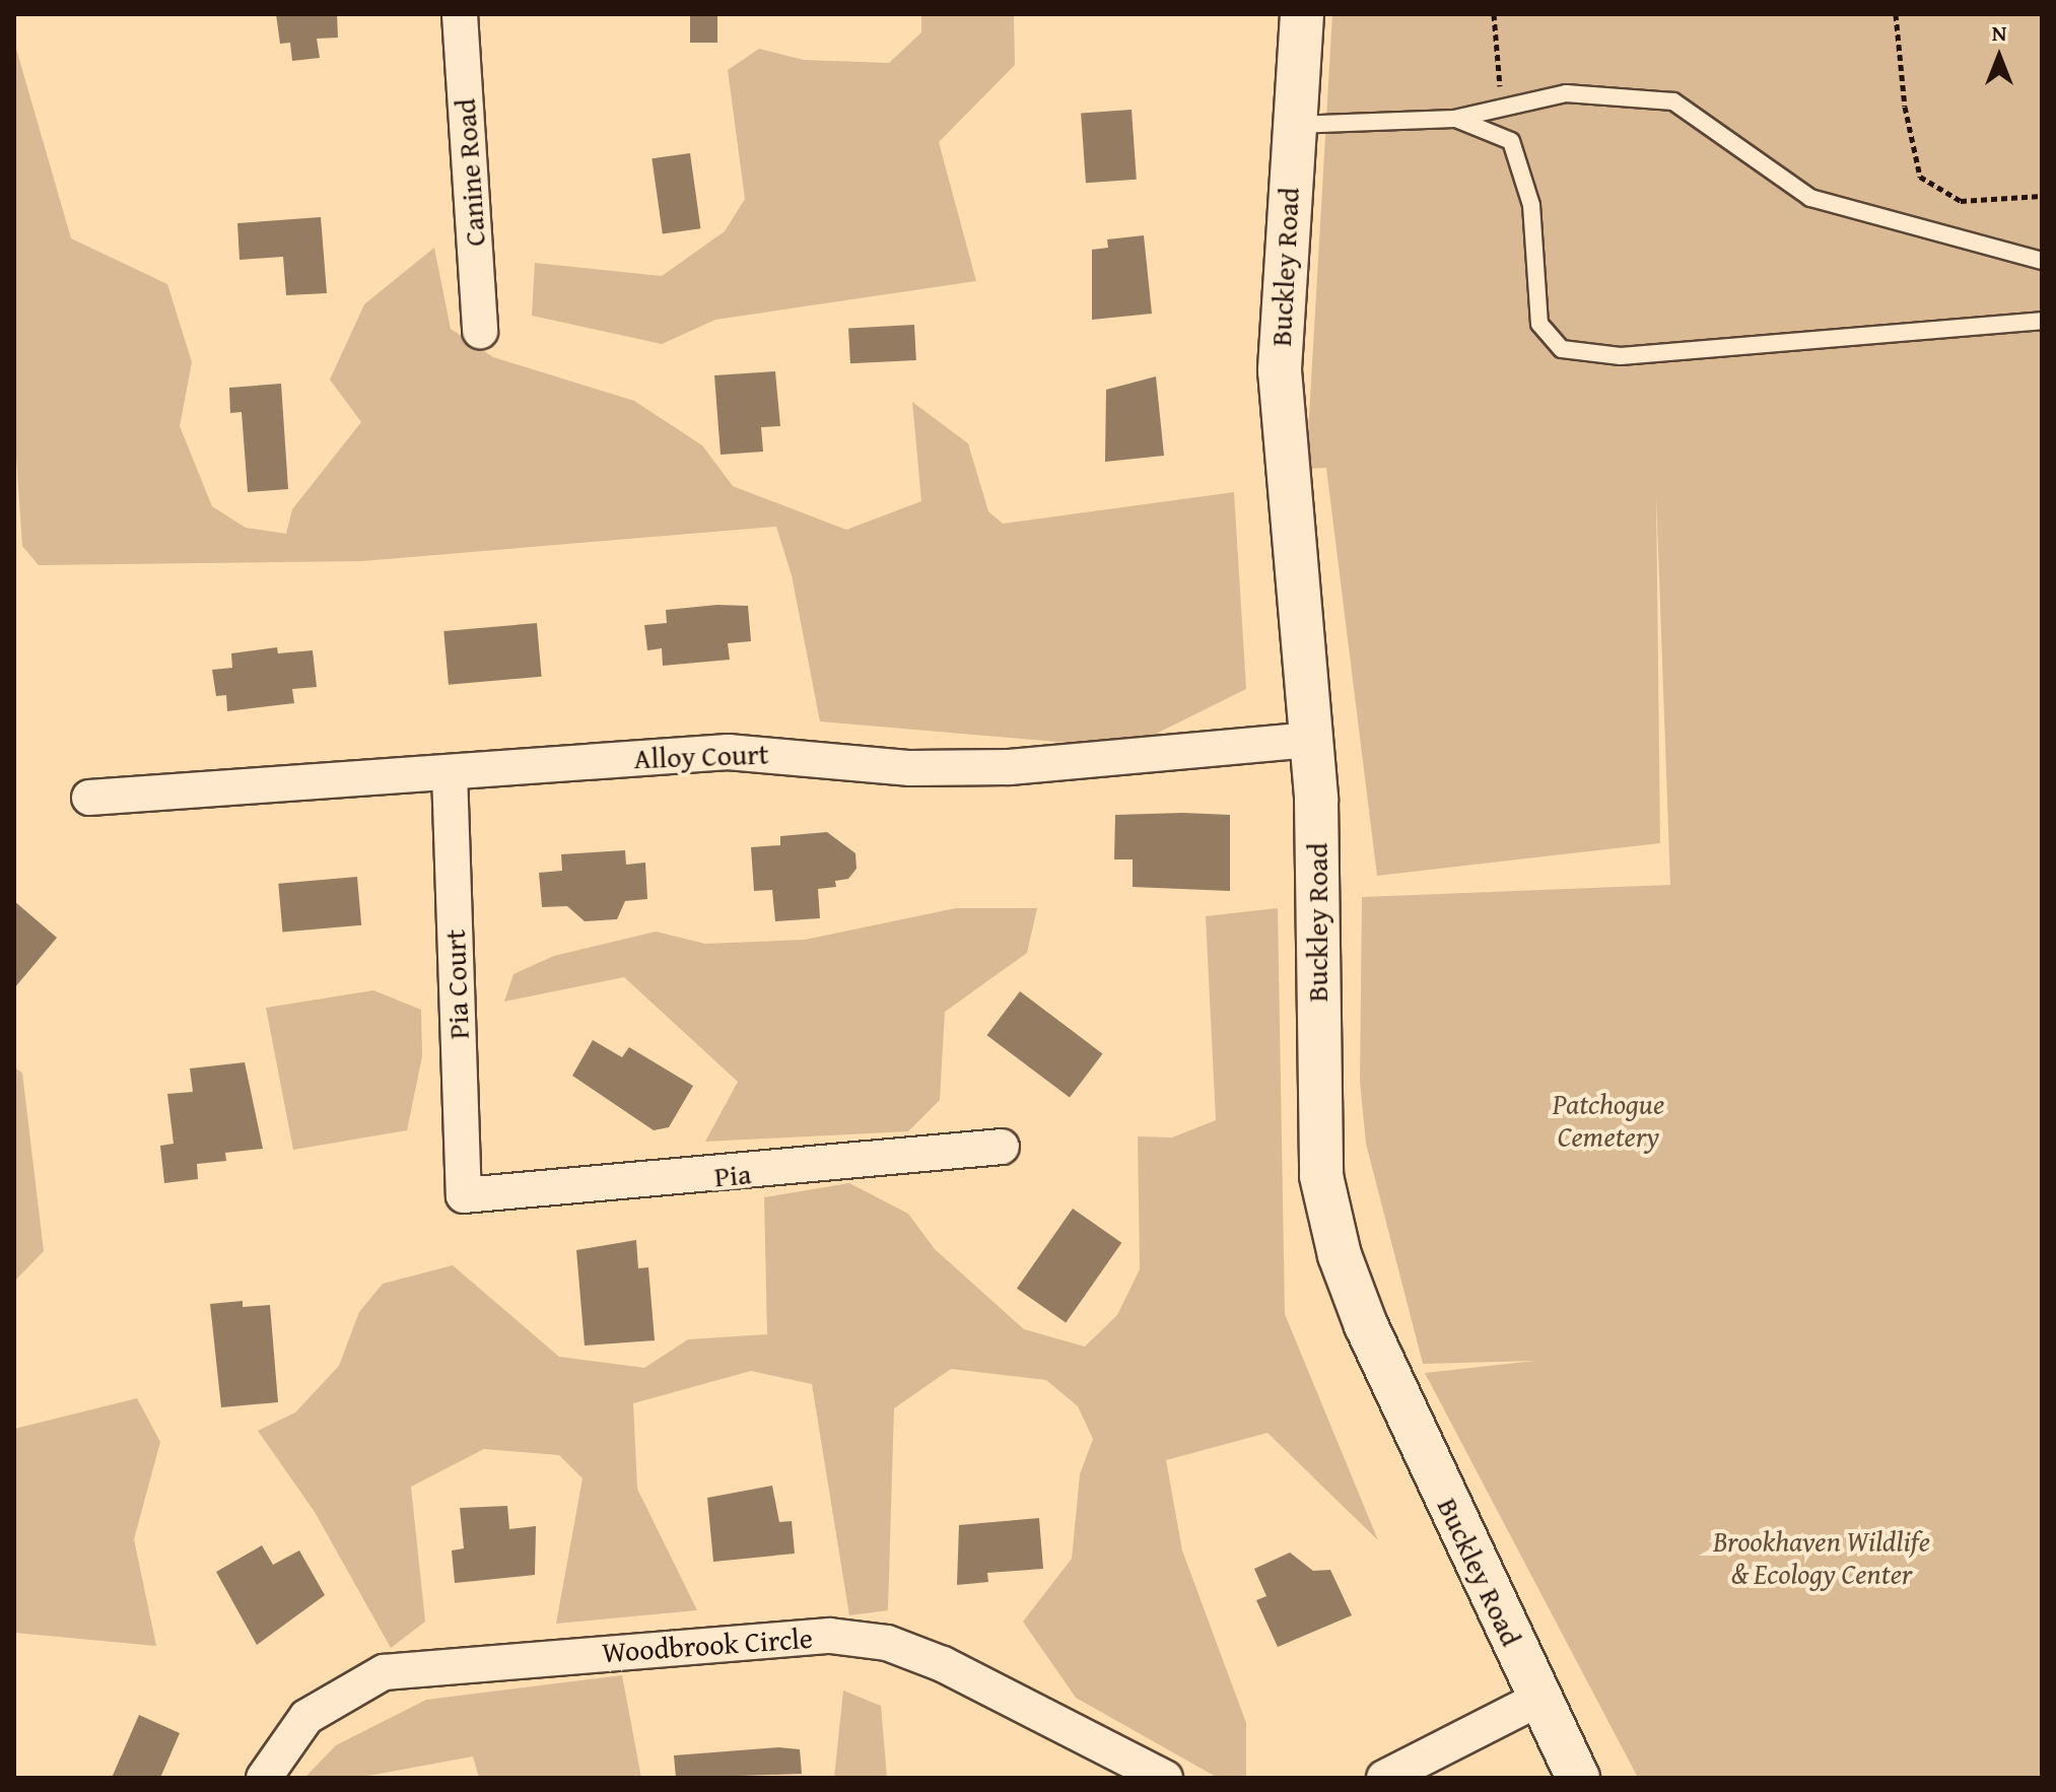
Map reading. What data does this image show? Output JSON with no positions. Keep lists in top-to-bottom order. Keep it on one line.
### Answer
{"streets":{"street":["Canine Road","Buckley Road","Alloy Court","Pia Court","Pia","Woodbrook Circle"]},"crossings":[["Buckley Road","Alloy Court"],["Alloy Court","Pia Court"],["Pia Court","Pia"]],"parks":["Patchogue Cemetery","Brookhaven Wildlife & Ecology Center"],"north":"top"}
